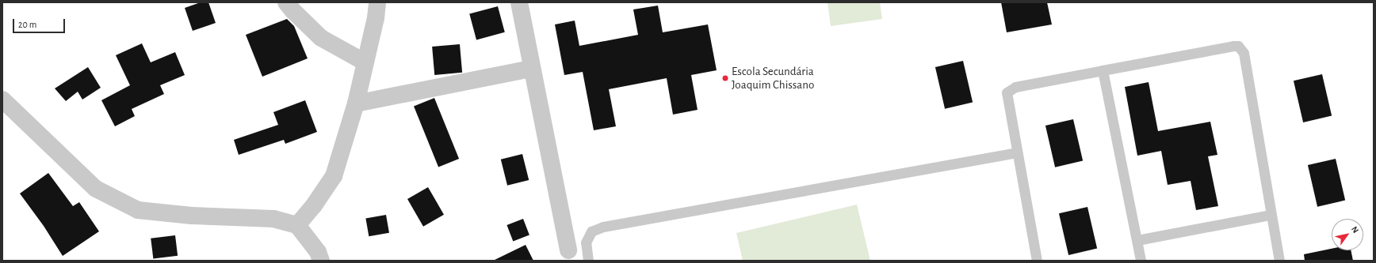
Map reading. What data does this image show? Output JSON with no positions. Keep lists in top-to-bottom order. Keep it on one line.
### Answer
{"places":["Escola Secundária Joaquim Chissano"],"scale_bar":"20 m","north":"top right"}
